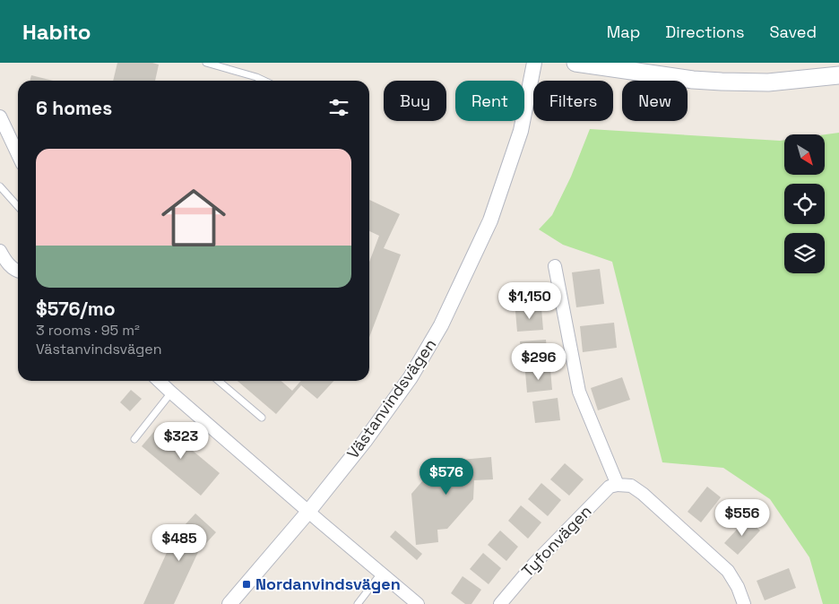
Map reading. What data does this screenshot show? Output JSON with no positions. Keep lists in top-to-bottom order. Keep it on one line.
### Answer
{"streets":{"street":["Västanvindsvägen","Tyfonvägen"]},"places":{"transit":["Nordanvindsvägen"]},"north":"bottom right","page":{"header":"Habito","nav":["Map","Directions","Saved"],"chip":["Buy","Rent","Filters","New"],"heading":"6 homes","list":[{"name":"$576/mo","note":"3 rooms · 95 m² · Västanvindsvägen"}],"price":["$1,150","$296","$323","$576","$556","$485"]}}
